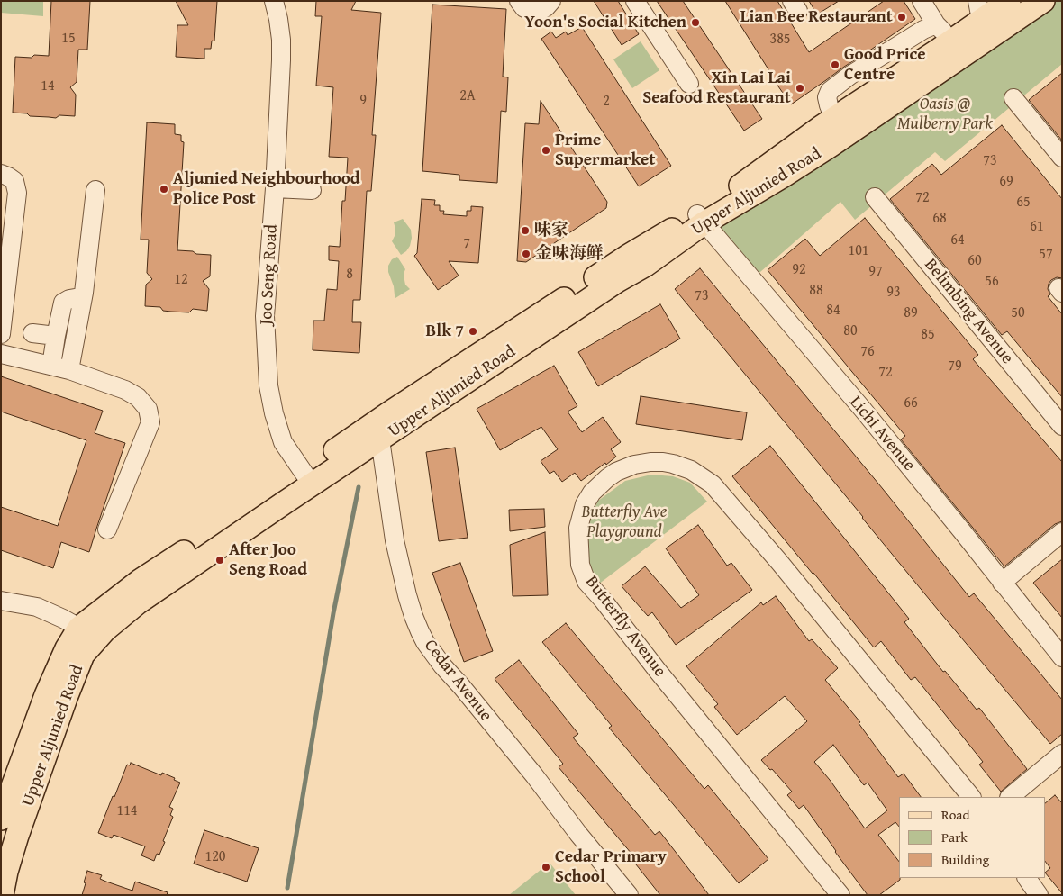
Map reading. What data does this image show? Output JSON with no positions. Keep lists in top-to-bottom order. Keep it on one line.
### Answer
{"streets":{"main road":["Upper Aljunied Road"],"street":["Joo Seng Road","Belimbing Avenue","Lichi Avenue","Butterfly Avenue","Cedar Avenue"]},"crossings":[["Upper Aljunied Road","Joo Seng Road"],["Upper Aljunied Road","Lichi Avenue"],["Upper Aljunied Road","Cedar Avenue"]],"parks":["Oasis @ Mulberry Park","Butterfly Ave Playground"],"places":["Lian Bee Restaurant","Yoon's Social Kitchen","Good Price Centre","Xin Lai Lai Seafood Restaurant","Prime Supermarket","Aljunied Neighbourhood Police Post","味家","金味海鲜","Blk 7","After Joo Seng Road","Cedar Primary School"],"house_numbers":["15","385","14","2A","9","2","73","69","72","65","68","61","64","7","101","57","60","92","97","8","12","56","88","93","73","84","89","50","80","85","76","79","72","66","114","120"],"legend":["Road","Park","Building"]}
